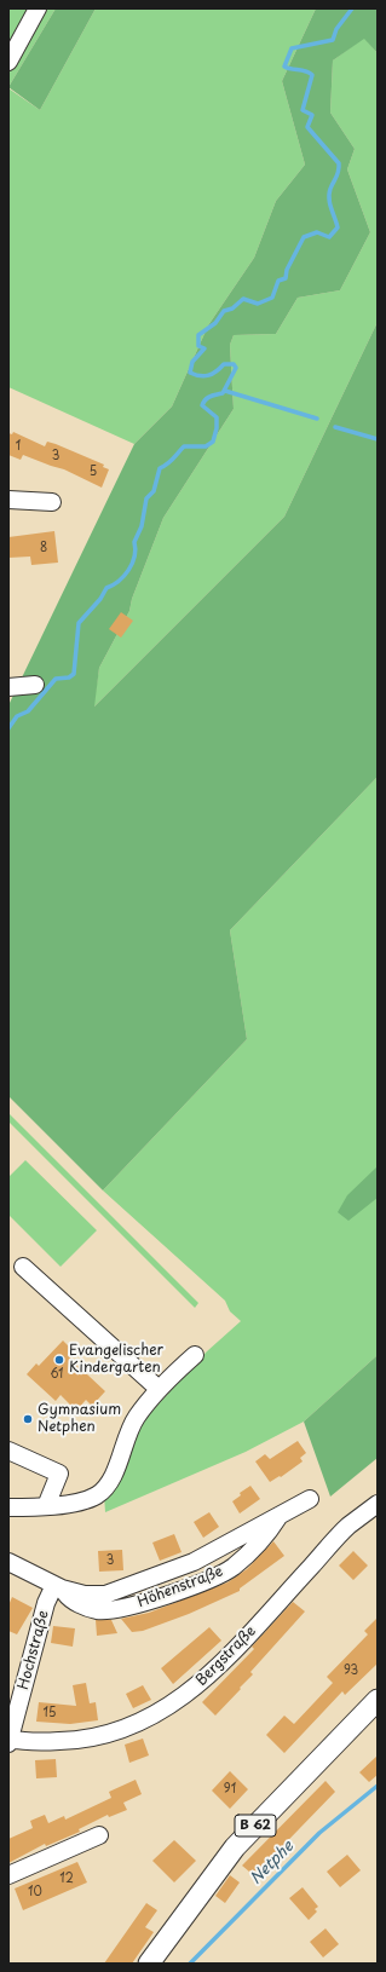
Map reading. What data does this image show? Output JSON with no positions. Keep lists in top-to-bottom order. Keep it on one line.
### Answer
{"streets":{"main road":["B 62"],"street":["Höhenstraße","Hochstraße","Bergstraße"]},"crossings":[["Höhenstraße","Hochstraße"],["Hochstraße","Bergstraße"]],"water":["Netphe"],"places":["Evangelischer Kindergarten","Gymnasium Netphen"],"house_numbers":["1","3","5","8","61","3","93","15","91","12","10"]}
